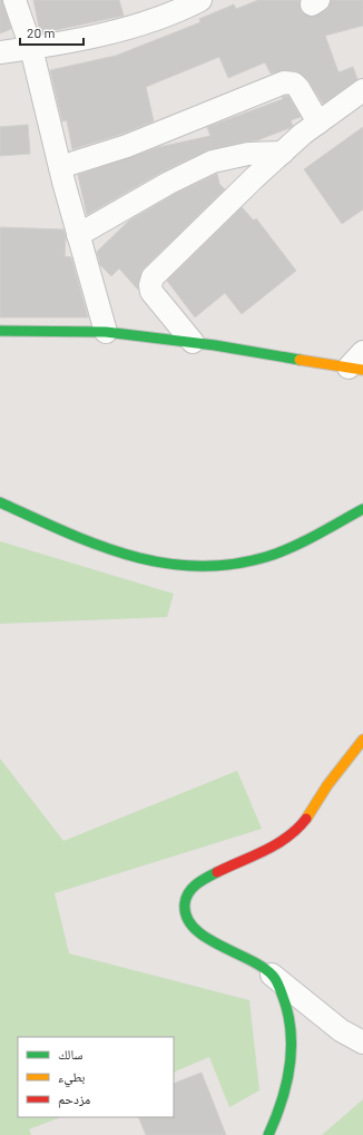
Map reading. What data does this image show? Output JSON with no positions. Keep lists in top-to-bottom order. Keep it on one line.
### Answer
{"legend":["سالك","بطيء","مزدحم"],"scale_bar":"20 m"}
